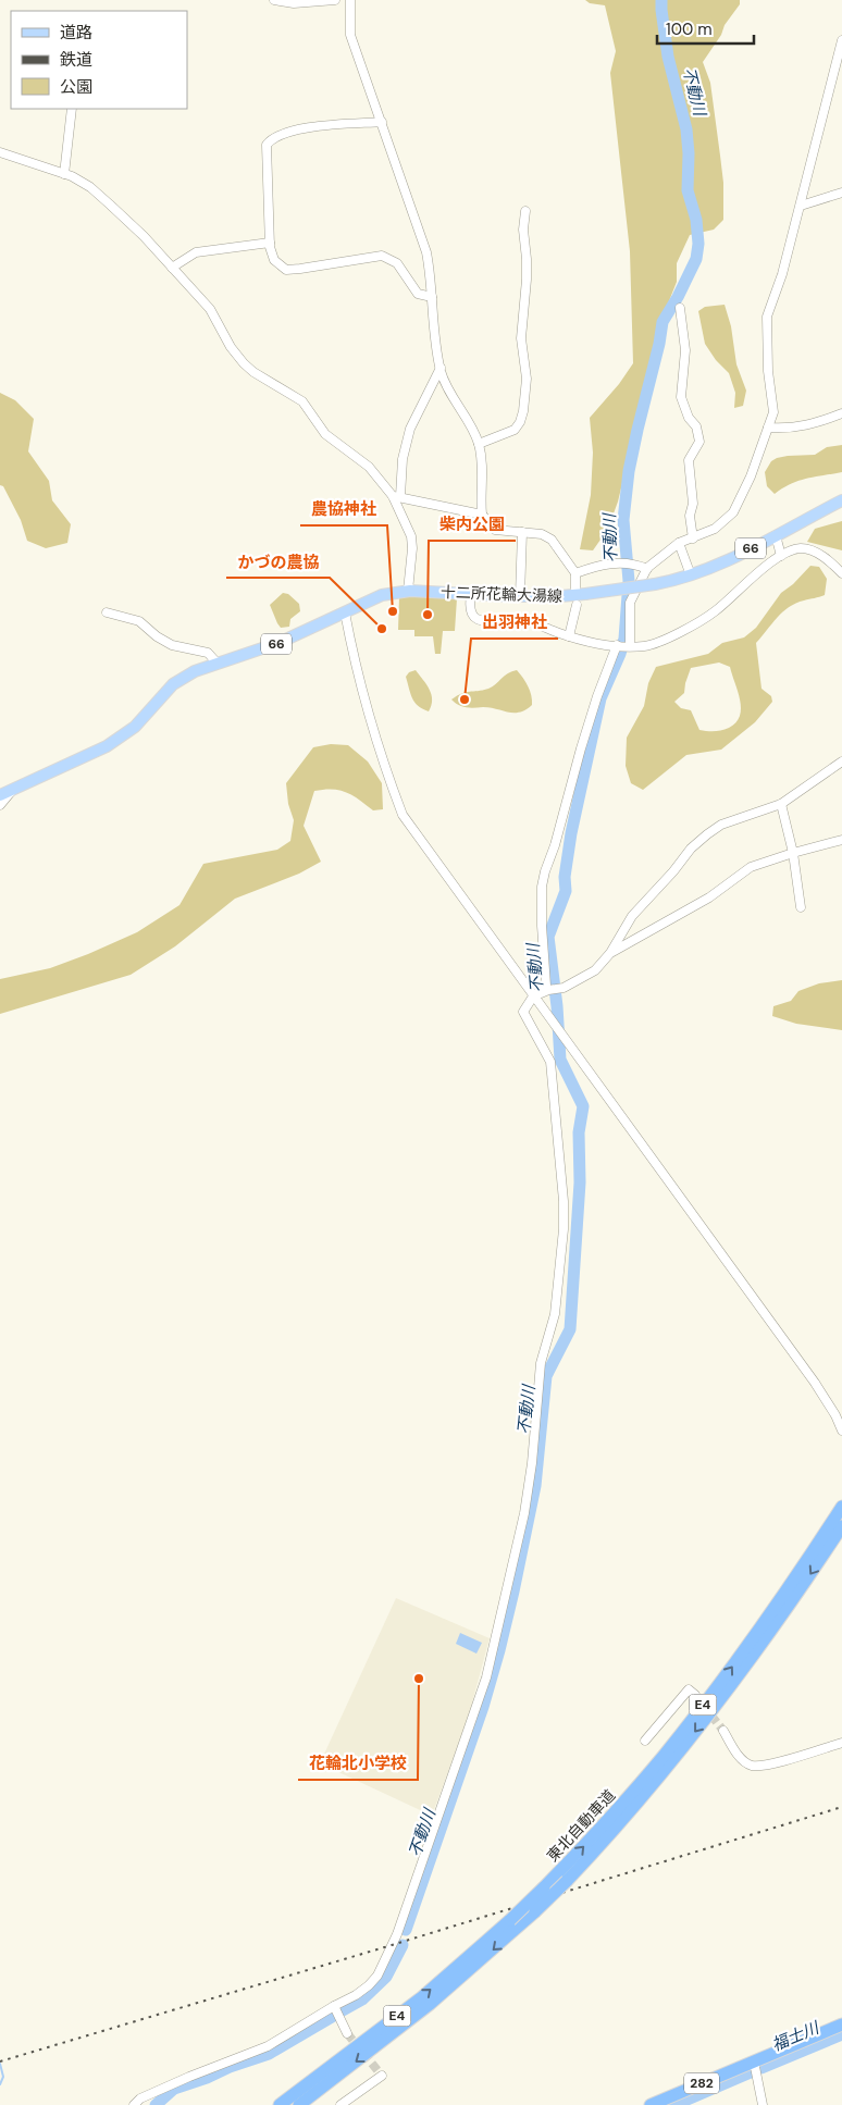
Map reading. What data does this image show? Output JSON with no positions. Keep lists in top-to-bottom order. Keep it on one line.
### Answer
{"streets":{"highway":["E4","東北自動車道","282"],"main road":["66","十二所花輪大湯線"]},"water":["不動川","福士川"],"places":["農協神社","柴内公園","かづの農協","出羽神社","花輪北小学校"],"legend":["道路","鉄道","公園"],"scale_bar":"100 m"}
